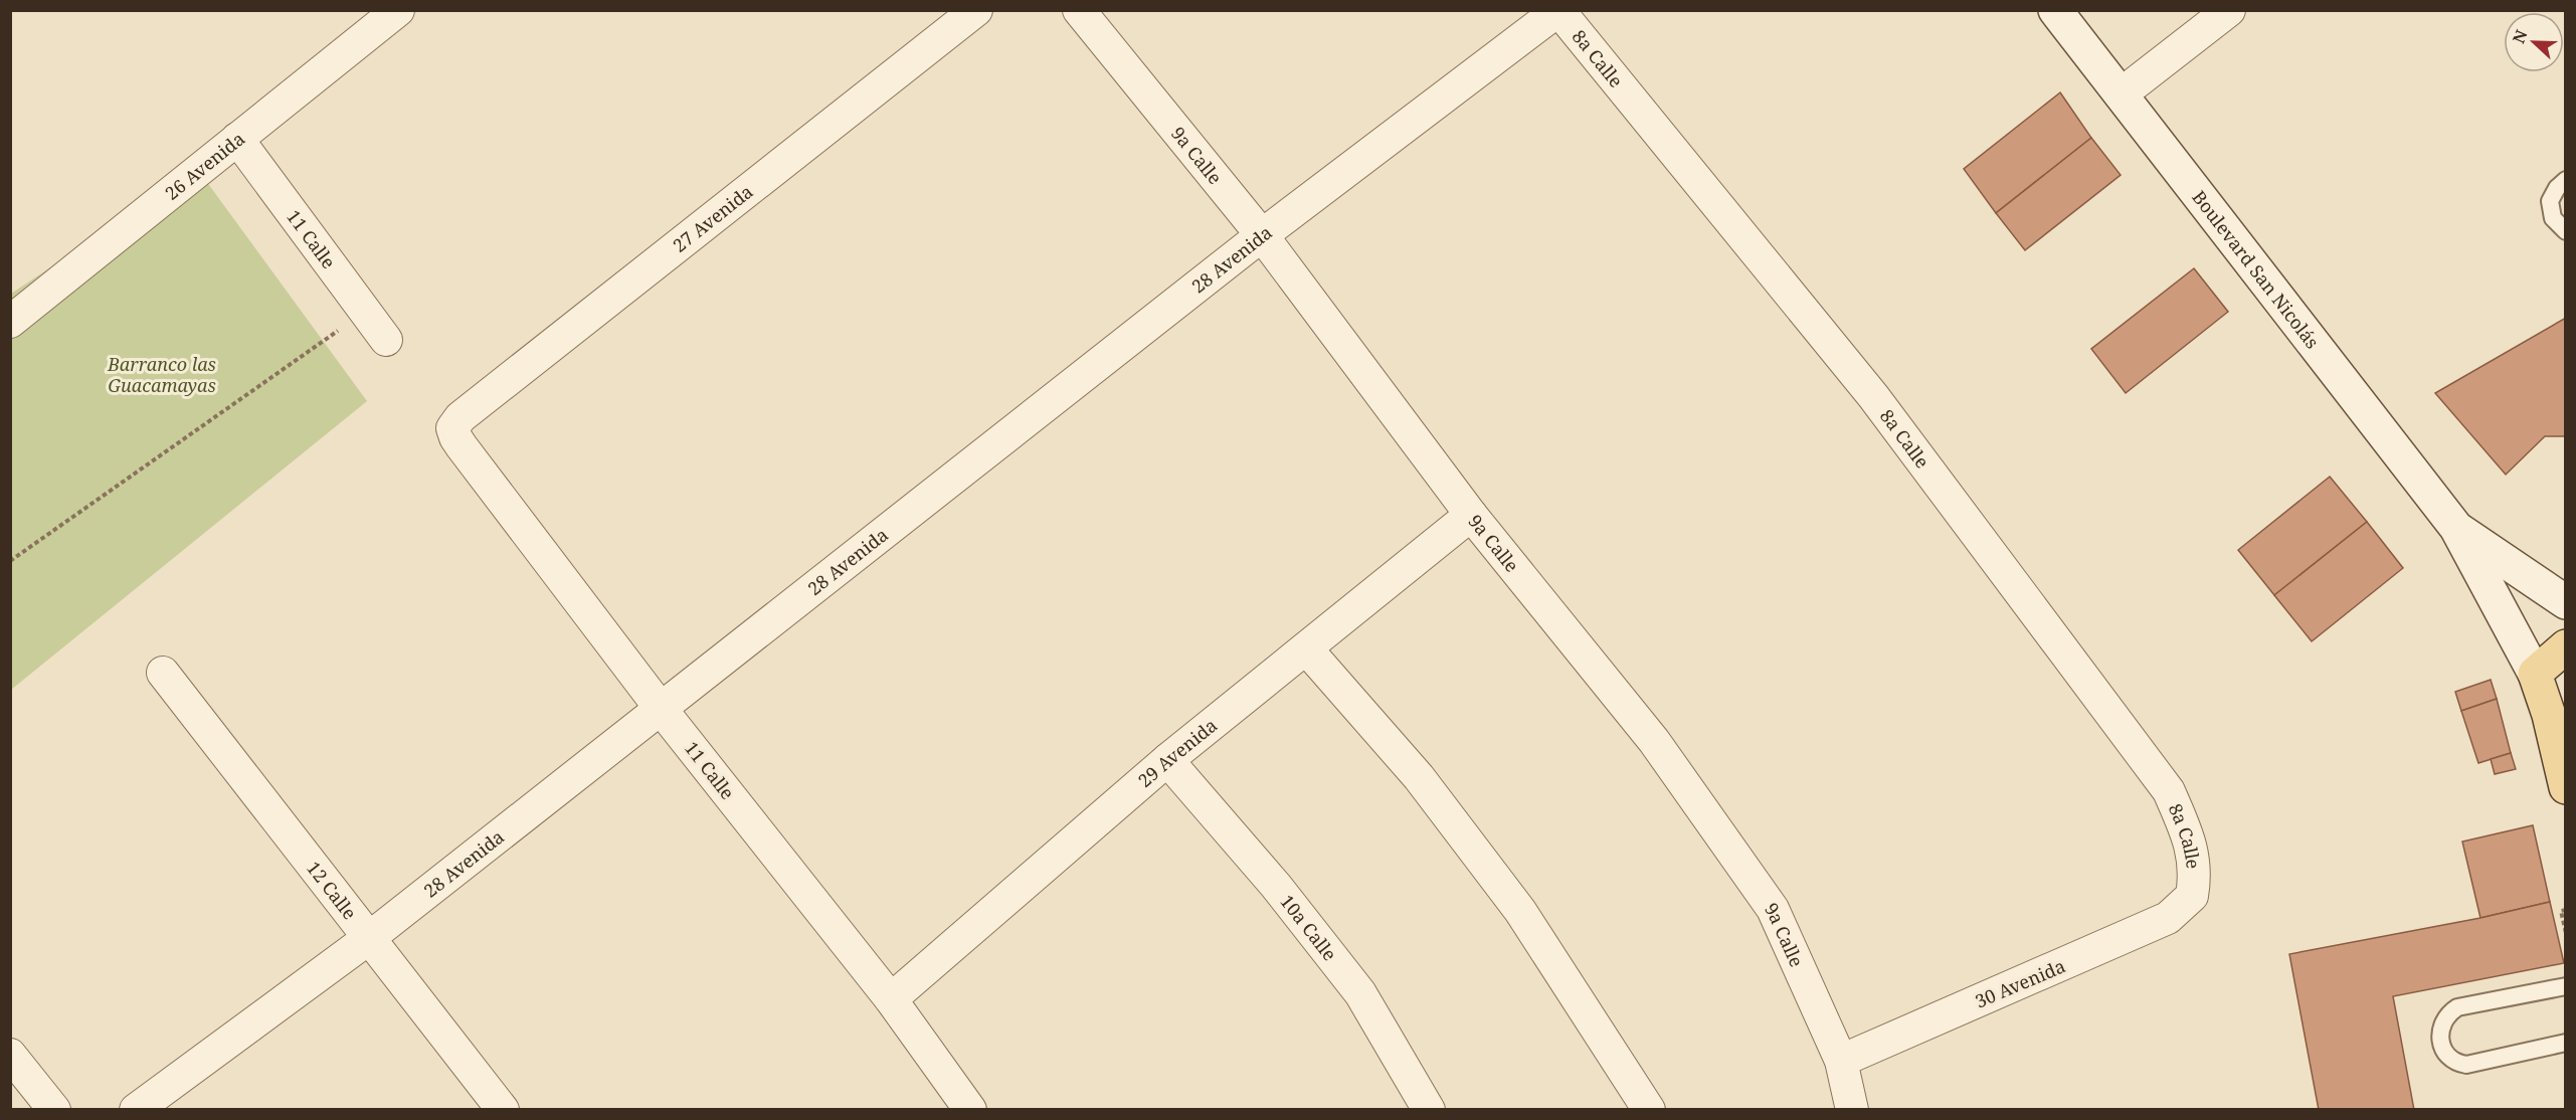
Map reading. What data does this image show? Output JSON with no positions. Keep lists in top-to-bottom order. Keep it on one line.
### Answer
{"streets":{"main road":["Boulevard San Nicolás"],"street":["8a Calle","9a Calle","26 Avenida","27 Avenida","11 Calle","28 Avenida","29 Avenida","12 Calle","10a Calle","30 Avenida"]},"crossings":[["8a Calle","28 Avenida"],["8a Calle","30 Avenida"],["9a Calle","28 Avenida"],["9a Calle","29 Avenida"],["9a Calle","30 Avenida"],["26 Avenida","11 Calle"],["27 Avenida","11 Calle"],["11 Calle","28 Avenida"],["11 Calle","29 Avenida"],["28 Avenida","12 Calle"],["29 Avenida","10a Calle"]],"parks":["Barranco las Guacamayas"],"north":"left"}
